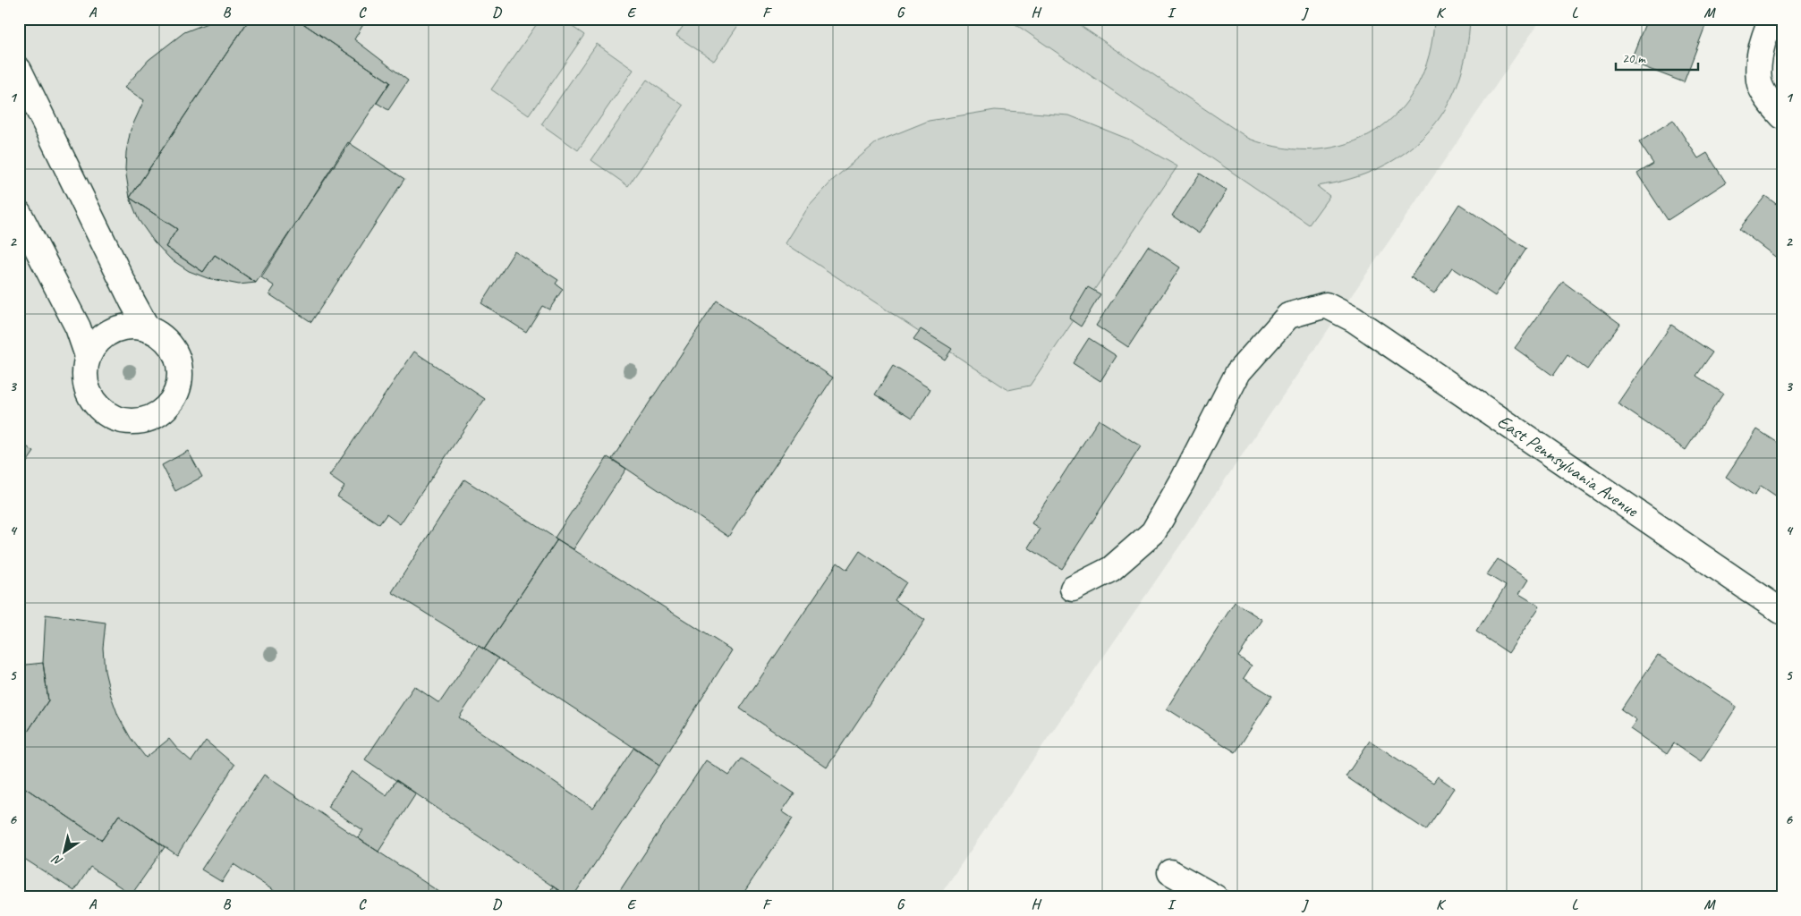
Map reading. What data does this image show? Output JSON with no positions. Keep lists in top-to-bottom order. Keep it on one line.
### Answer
{"streets":{"street":["East Pennsylvania Avenue"]},"scale_bar":"20 m","north":"bottom left","grid":{"columns":["A","B","C","D","E","F","G","H","I","J","K","L","M"],"rows":["1","2","3","4","5","6"]}}
